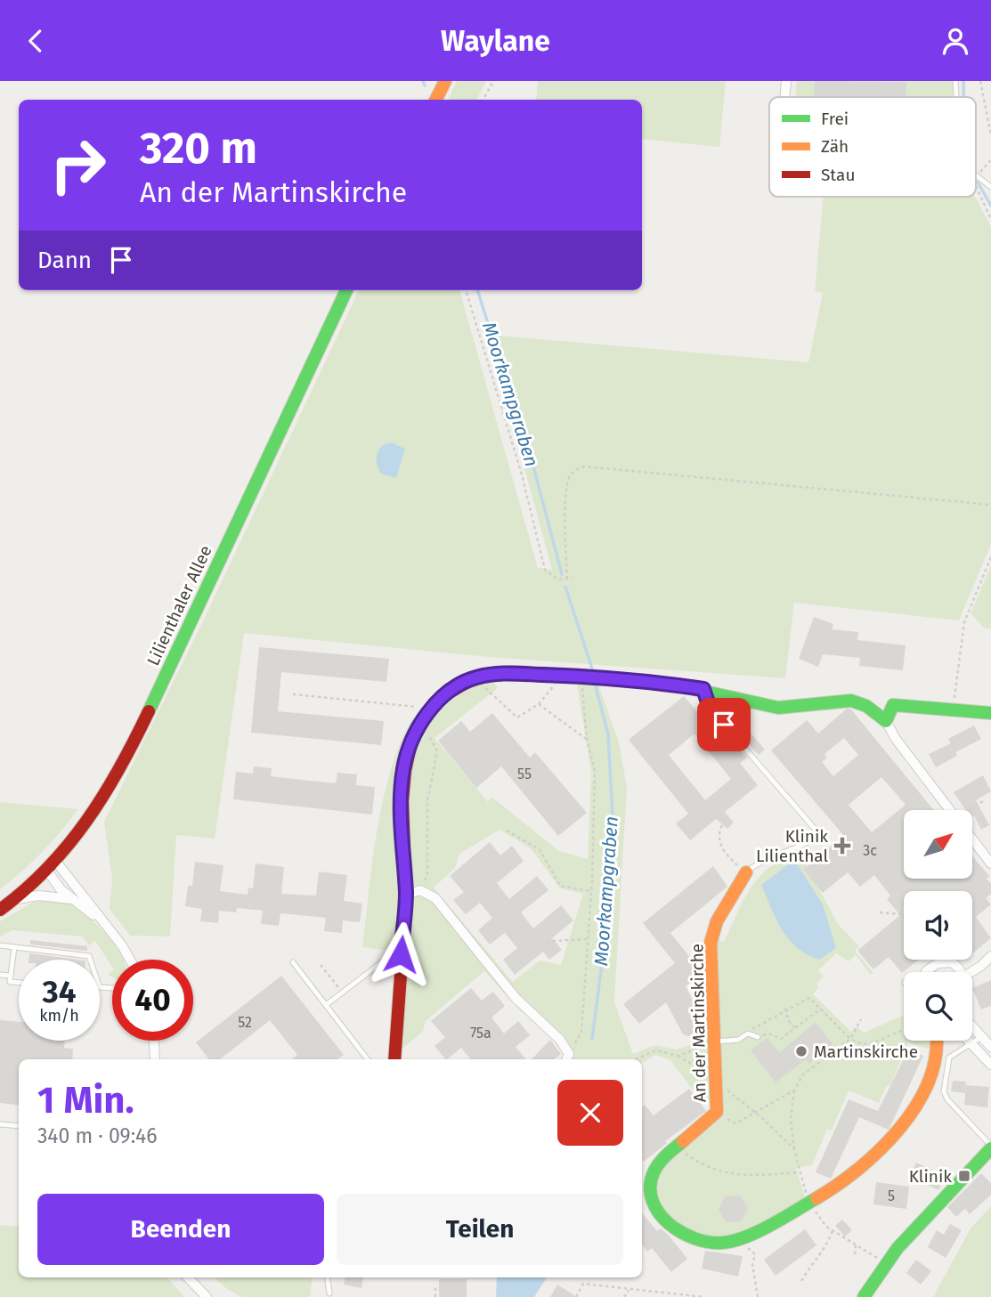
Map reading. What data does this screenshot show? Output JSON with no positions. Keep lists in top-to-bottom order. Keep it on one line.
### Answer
{"streets":{"street":["Lilienthaler Allee","An der Martinskirche"]},"water":["Moorkampgraben"],"places":{"health":["Klinik Lilienthal"],"other":["Martinskirche"],"transit":["Klinik"]},"house_numbers":["55","3c","52","75a","5"],"legend":["Frei","Zäh","Stau"],"north":"top right","page":{"header":"Waylane","turn":["320 m","An der Martinskirche"],"then":"Dann","speed":"34 km/h","limit":"40","heading":["1 Min.","340 m · 09:46"],"buttons":["Beenden","Teilen"]}}
